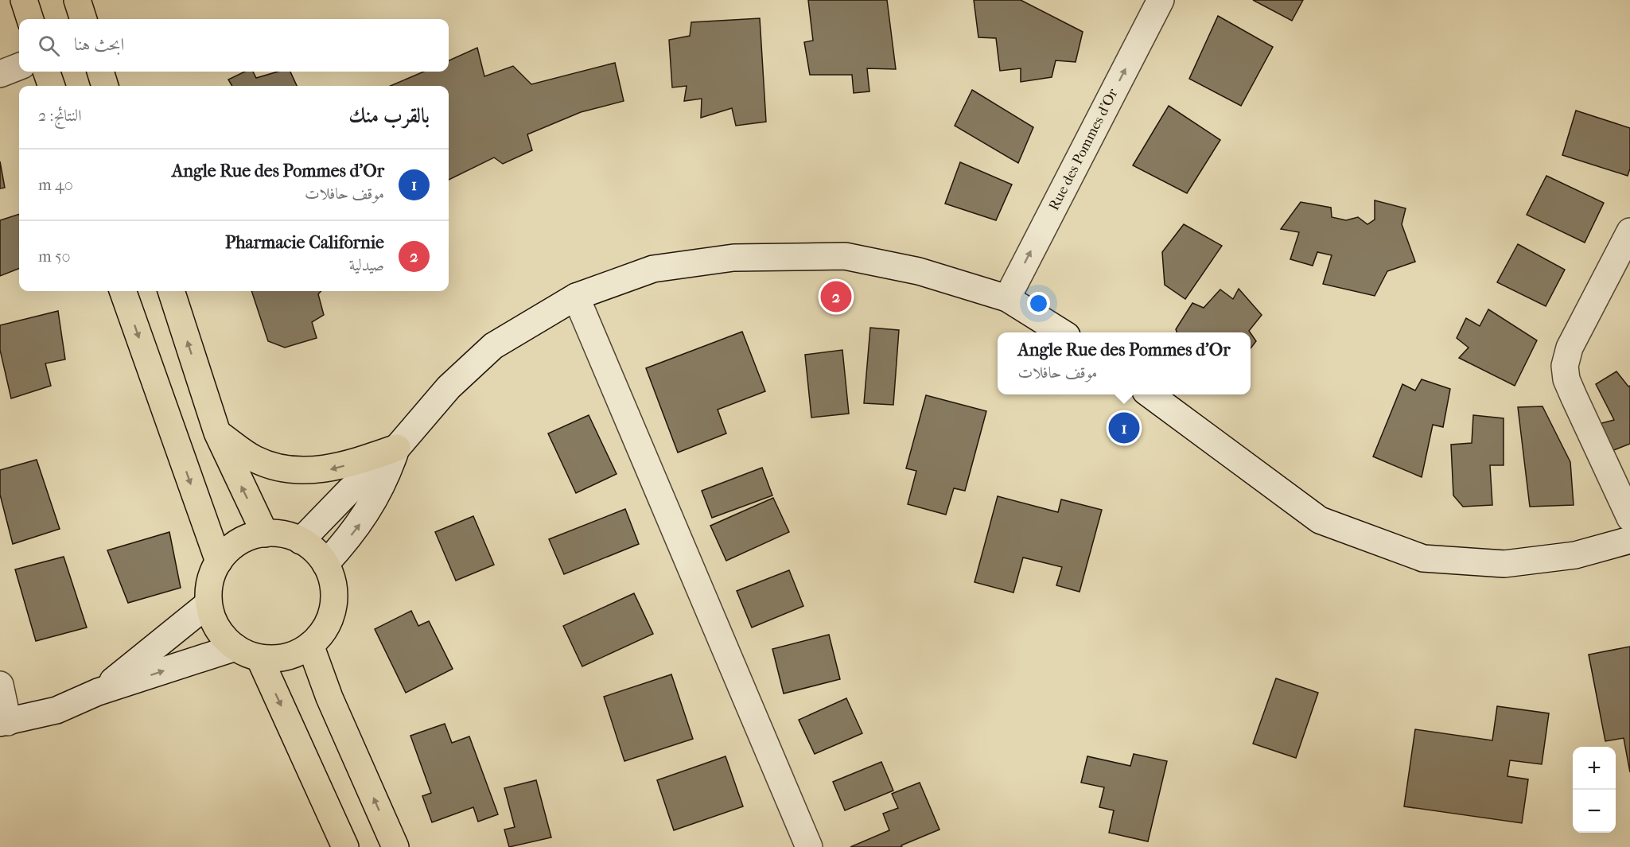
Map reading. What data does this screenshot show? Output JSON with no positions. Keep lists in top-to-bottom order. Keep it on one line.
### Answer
{"streets":{"main road":["Rue des Pommes d'Or"]},"one_way":["Rue des Pommes d'Or"],"page":{"search":"ابحث هنا","heading":["بالقرب منك","النتائج: 2"],"list":[{"mark":"1","name":"Angle Rue des Pommes d'Or","note":"موقف حافلات","value":"40 m"},{"mark":"2","name":"Pharmacie Californie","note":"صيدلية","value":"50 m"}],"pins":["2","1"],"popup":["Angle Rue des Pommes d'Or","موقف حافلات"],"map_buttons":["+","−"]}}
